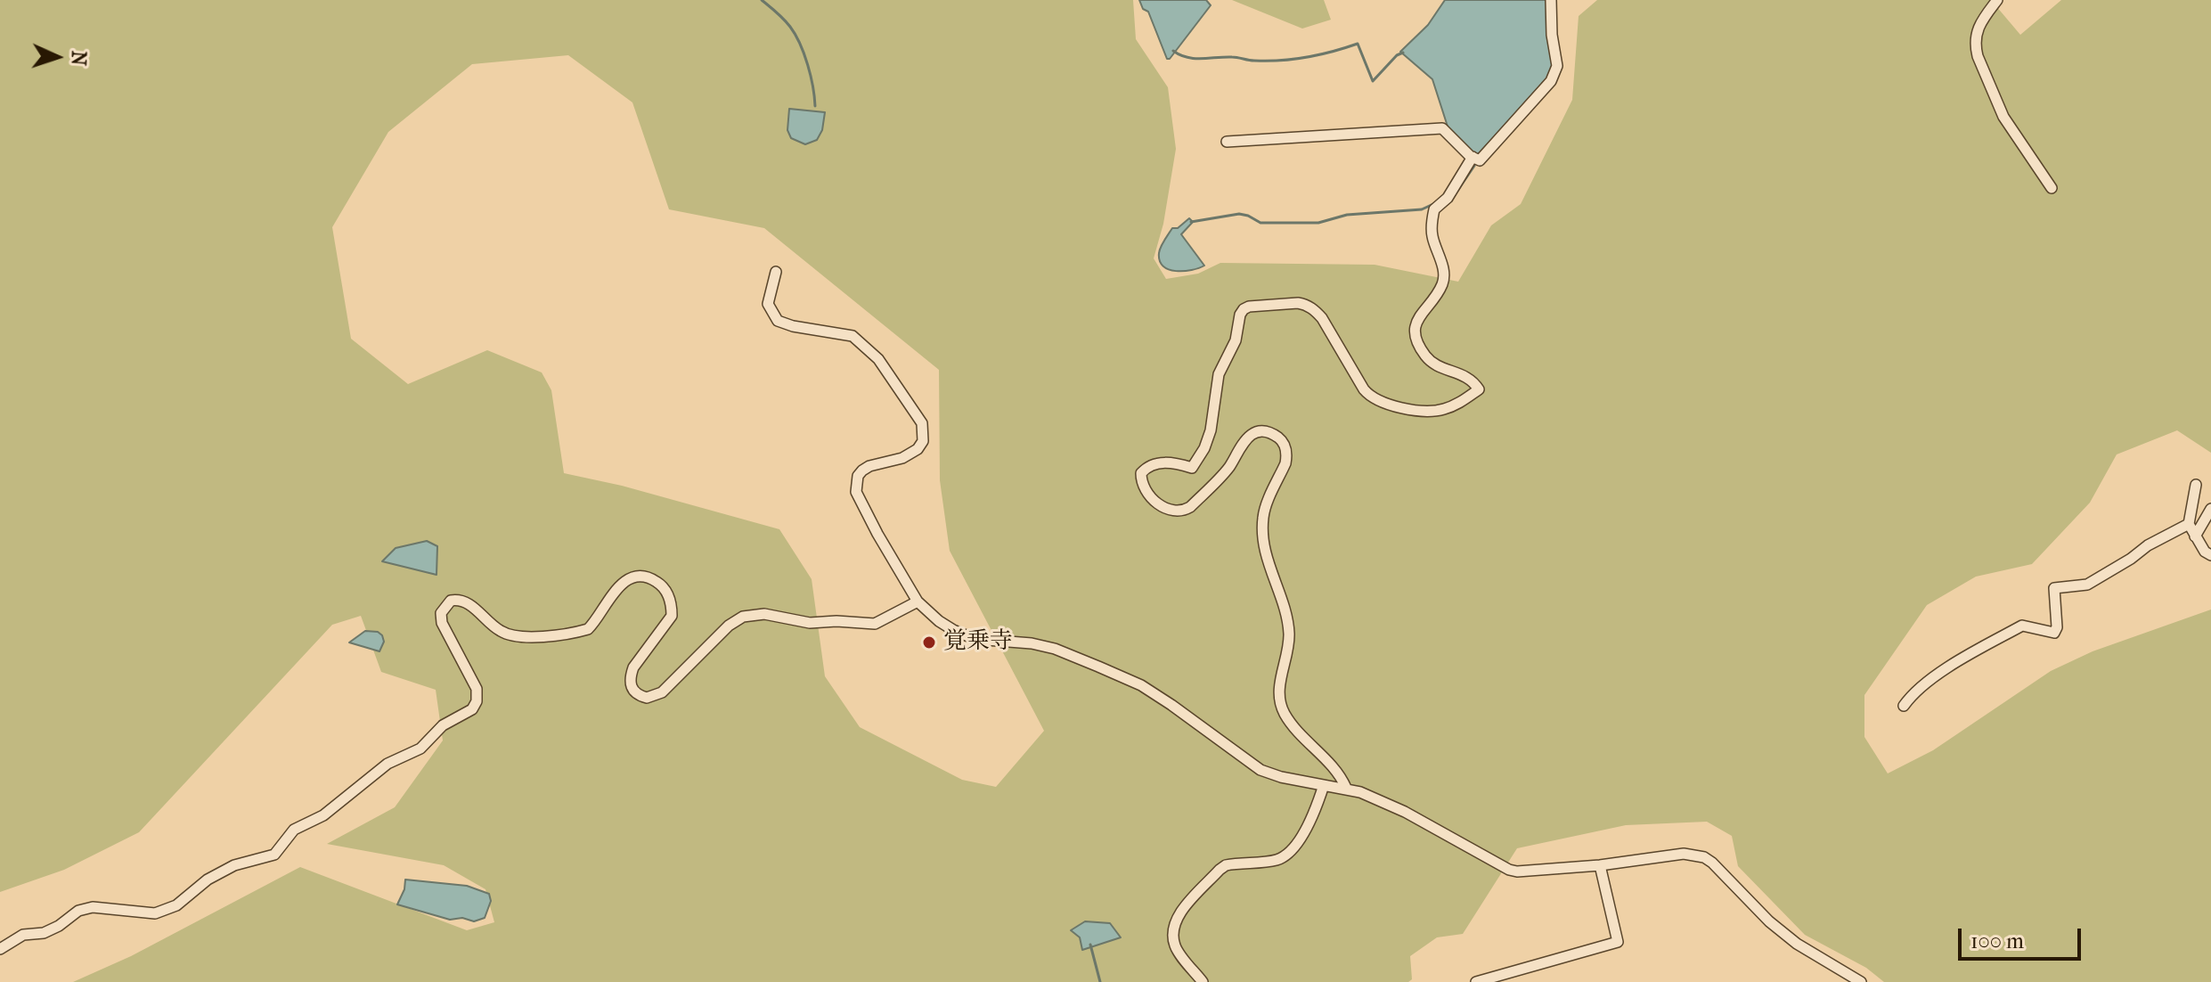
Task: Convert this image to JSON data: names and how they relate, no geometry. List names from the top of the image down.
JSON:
{
  "places": ["覚乗寺"],
  "scale_bar": "100 m",
  "north": "right"
}
